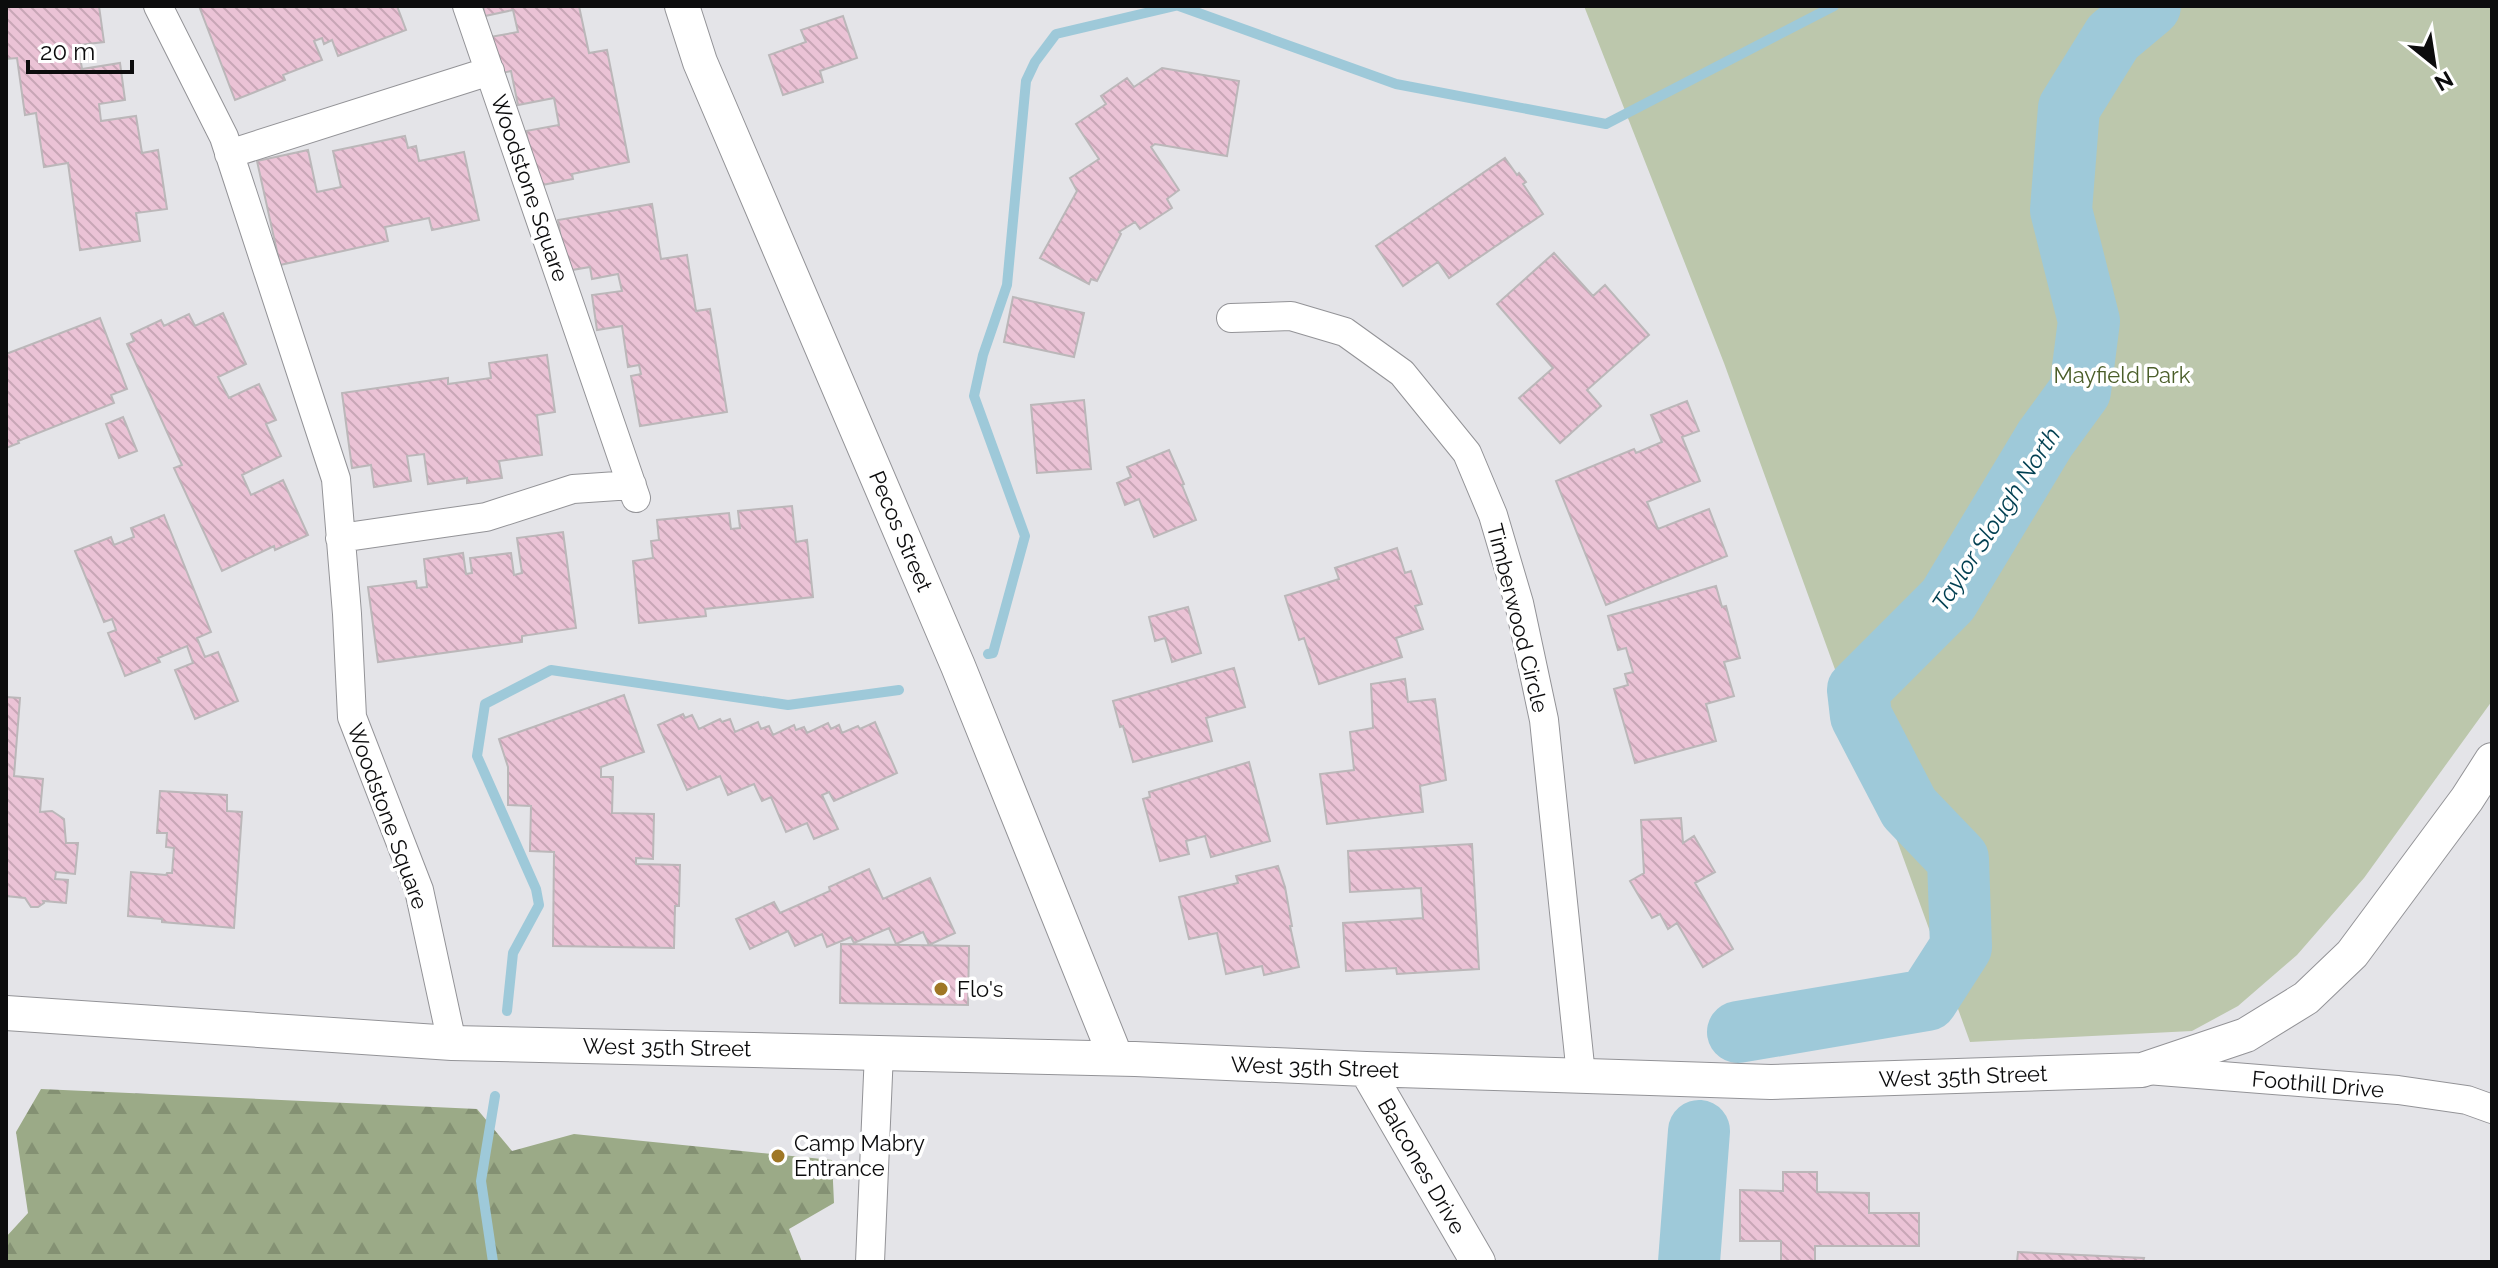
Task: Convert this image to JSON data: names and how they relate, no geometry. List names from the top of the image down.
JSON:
{
  "streets": {
    "street": [
      "Woodstone Square",
      "Pecos Street",
      "Timberwood Circle",
      "West 35th Street",
      "Foothill Drive",
      "Balcones Drive"
    ]
  },
  "crossings": [
    ["Woodstone Square", "West 35th Street"],
    ["Pecos Street", "West 35th Street"],
    ["Timberwood Circle", "West 35th Street"],
    ["West 35th Street", "Foothill Drive"],
    ["West 35th Street", "Balcones Drive"]
  ],
  "water": ["Taylor Slough North"],
  "parks": ["Mayfield Park"],
  "places": ["Flo's", "Camp Mabry Entrance"],
  "scale_bar": "20 m",
  "north": "bottom right"
}
